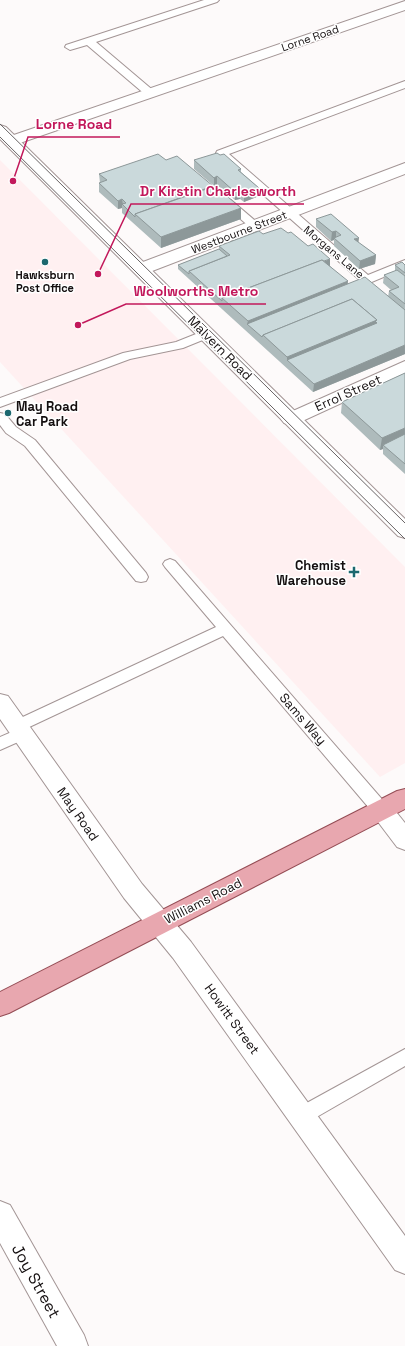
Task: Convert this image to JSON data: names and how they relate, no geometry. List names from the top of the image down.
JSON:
{
  "streets": {
    "main road": ["Williams Road"],
    "street": [
      "Lorne Road",
      "Westbourne Street",
      "Malvern Road",
      "Errol Street",
      "May Road",
      "Howitt Street",
      "Joy Street"
    ],
    "lane": ["Morgans Lane", "Sams Way"]
  },
  "crossings": [
    ["Lorne Road", "Malvern Road"],
    ["Westbourne Street", "Morgans Lane"],
    ["Westbourne Street", "Malvern Road"],
    ["Malvern Road", "Errol Street"],
    ["Sams Way", "Williams Road"],
    ["May Road", "Williams Road"],
    ["May Road", "Howitt Street"],
    ["Williams Road", "Howitt Street"]
  ],
  "places": {
    "other": [
      "Lorne Road",
      "Hawksburn Post Office",
      "Dr Kirstin Charlesworth",
      "Woolworths Metro",
      "May Road Car Park"
    ],
    "health": ["Chemist Warehouse"]
  }
}
